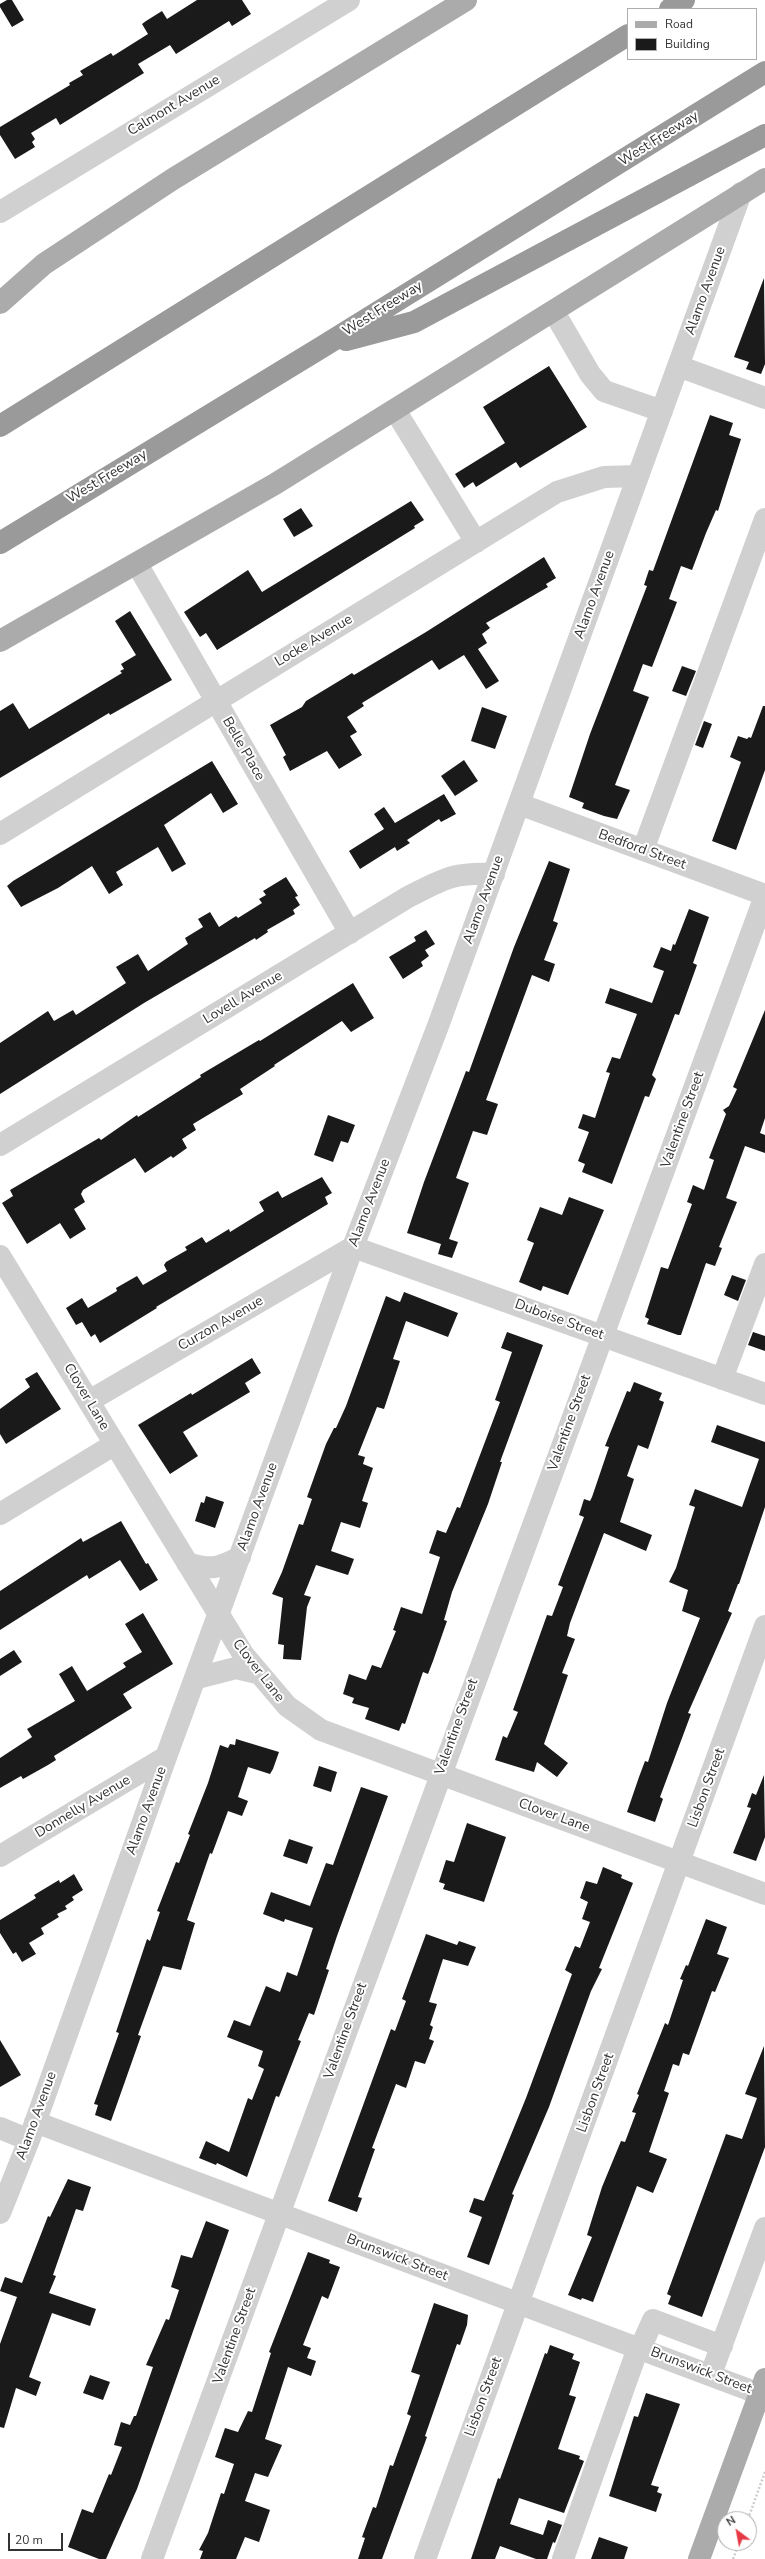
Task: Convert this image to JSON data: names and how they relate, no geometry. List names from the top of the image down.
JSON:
{
  "streets": {
    "highway": ["West Freeway"],
    "street": [
      "Calmont Avenue",
      "Alamo Avenue",
      "Locke Avenue",
      "Belle Place",
      "Bedford Street",
      "Lovell Avenue",
      "Valentine Street",
      "Duboise Street",
      "Curzon Avenue",
      "Clover Lane",
      "Lisbon Street",
      "Donnelly Avenue",
      "Brunswick Street"
    ]
  },
  "crossings": [
    ["Alamo Avenue", "Locke Avenue"],
    ["Alamo Avenue", "Bedford Street"],
    ["Alamo Avenue", "Lovell Avenue"],
    ["Alamo Avenue", "Duboise Street"],
    ["Alamo Avenue", "Curzon Avenue"],
    ["Alamo Avenue", "Clover Lane"],
    ["Alamo Avenue", "Donnelly Avenue"],
    ["Alamo Avenue", "Brunswick Street"],
    ["Locke Avenue", "Belle Place"],
    ["Belle Place", "Lovell Avenue"],
    ["Bedford Street", "Valentine Street"],
    ["Valentine Street", "Duboise Street"],
    ["Valentine Street", "Clover Lane"],
    ["Valentine Street", "Brunswick Street"],
    ["Duboise Street", "Curzon Avenue"],
    ["Curzon Avenue", "Clover Lane"],
    ["Clover Lane", "Lisbon Street"],
    ["Lisbon Street", "Brunswick Street"]
  ],
  "legend": ["Road", "Building"],
  "scale_bar": "20 m",
  "north": "top left"
}
